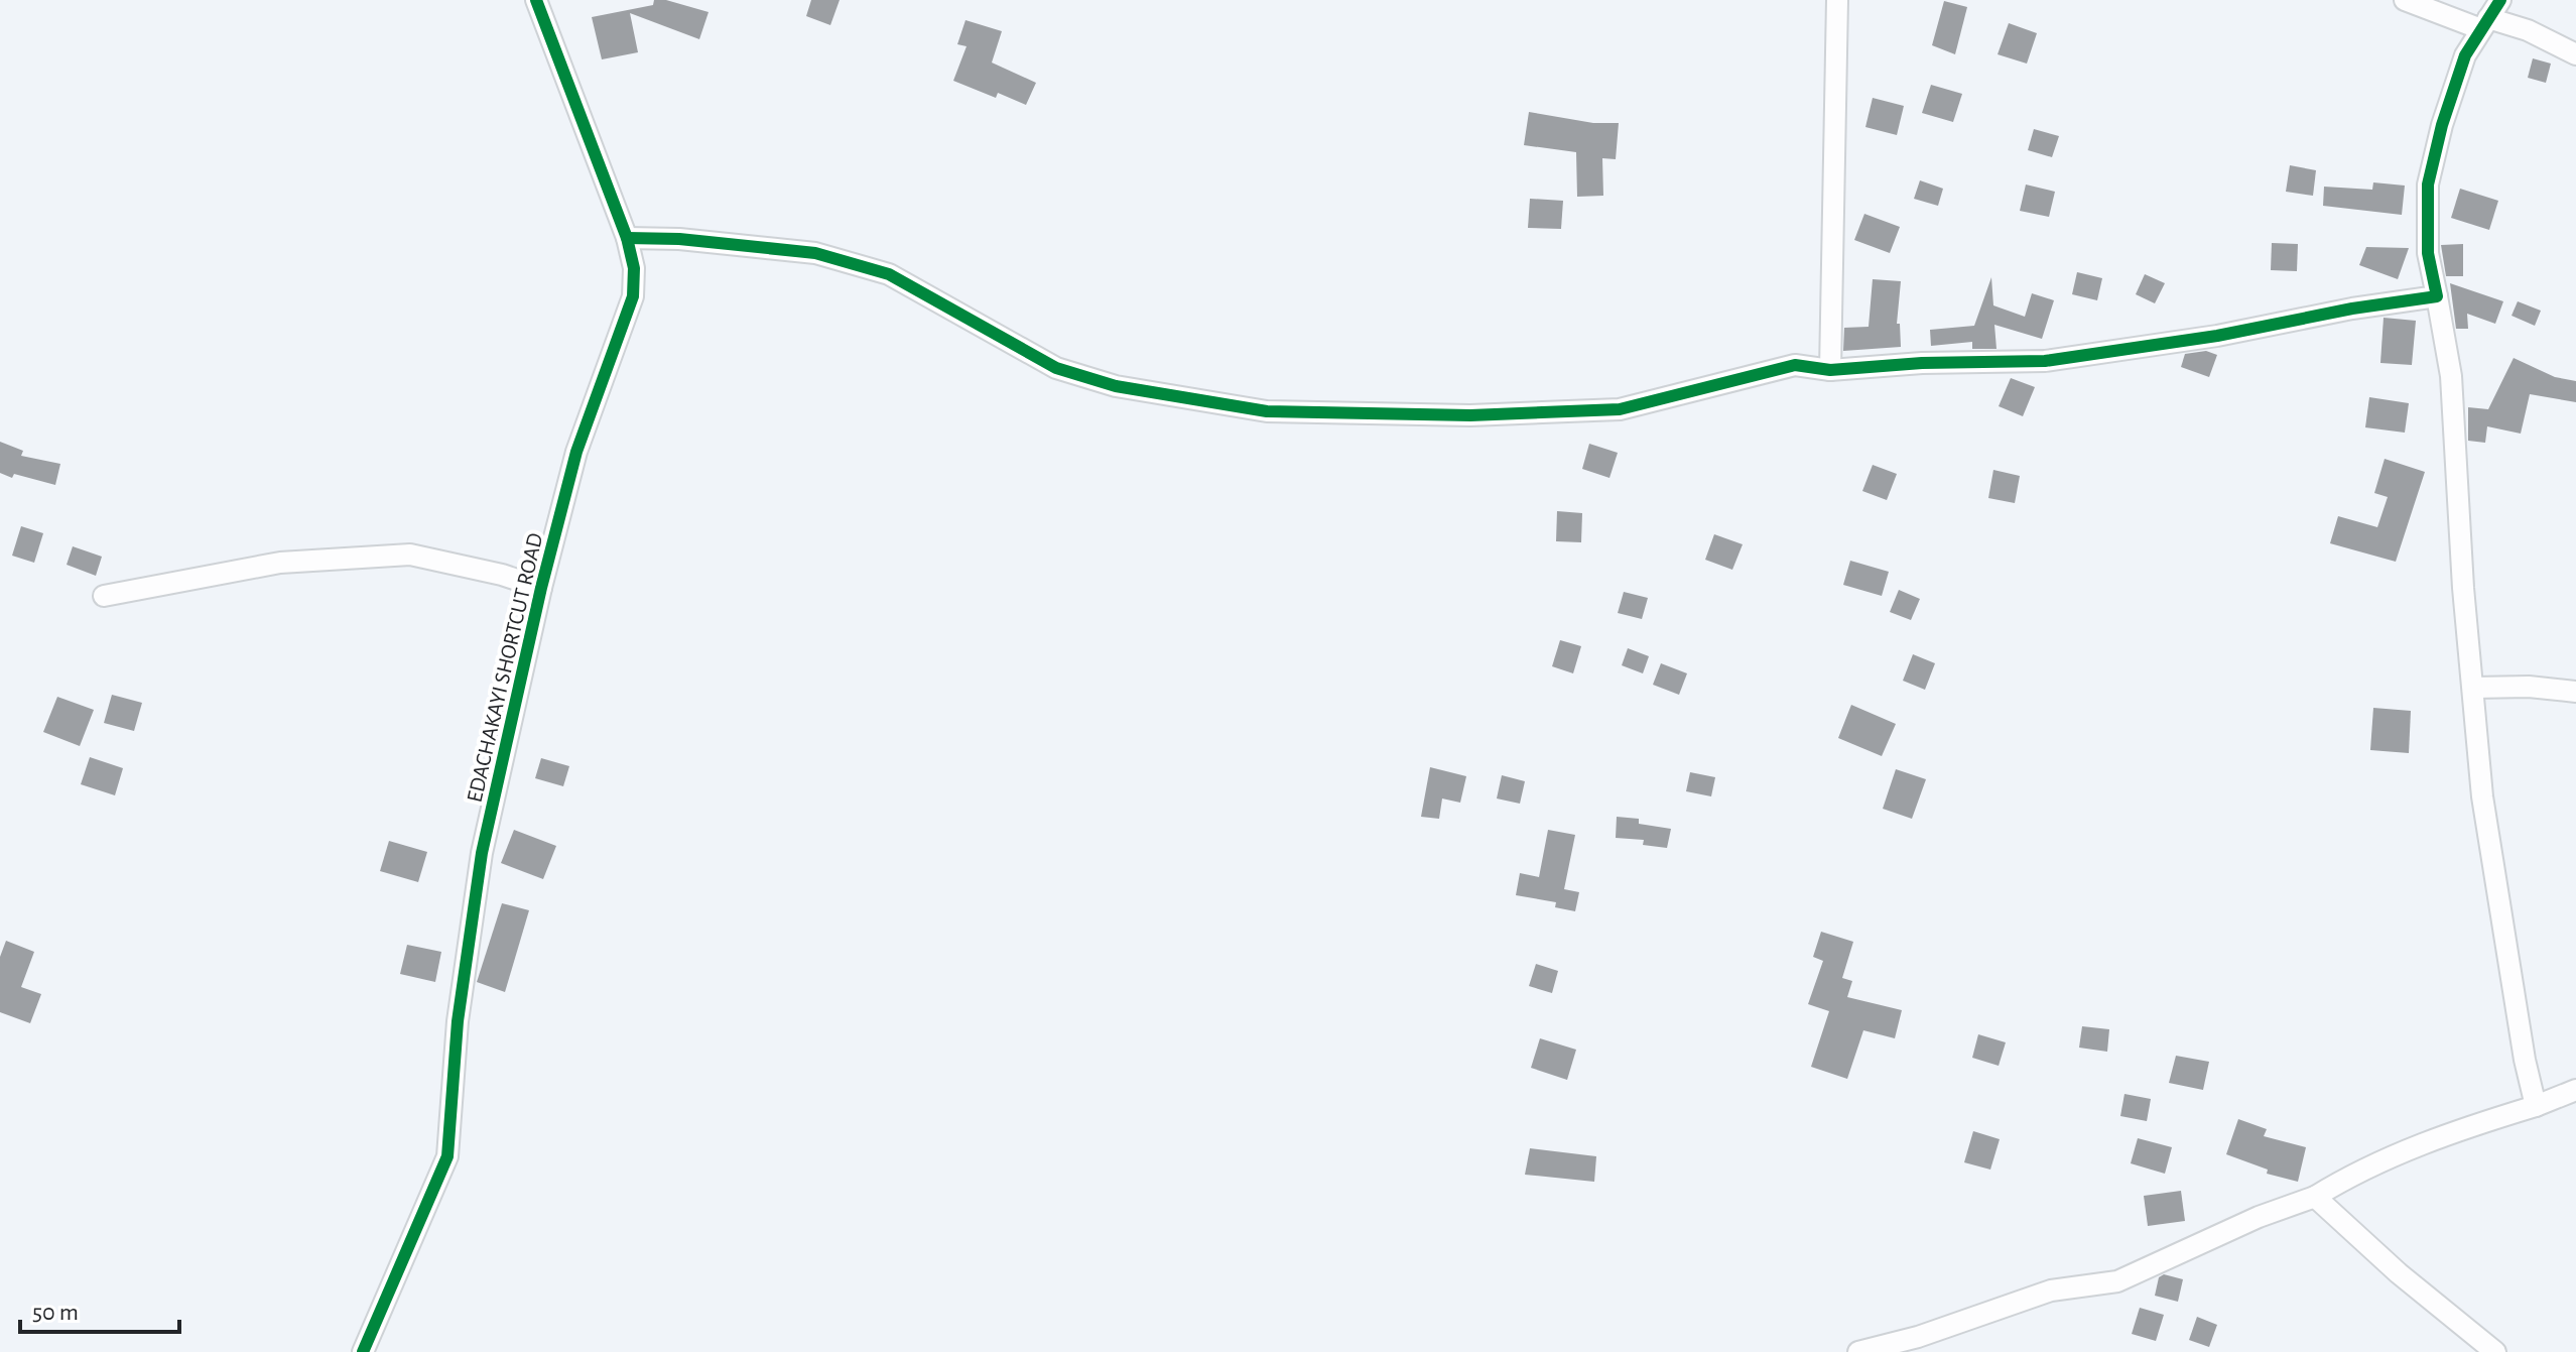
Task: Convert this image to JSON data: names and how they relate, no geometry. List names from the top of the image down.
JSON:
{
  "streets": {
    "street": ["EDACHAKAYI SHORTCUT ROAD"]
  },
  "scale_bar": "50 m"
}
